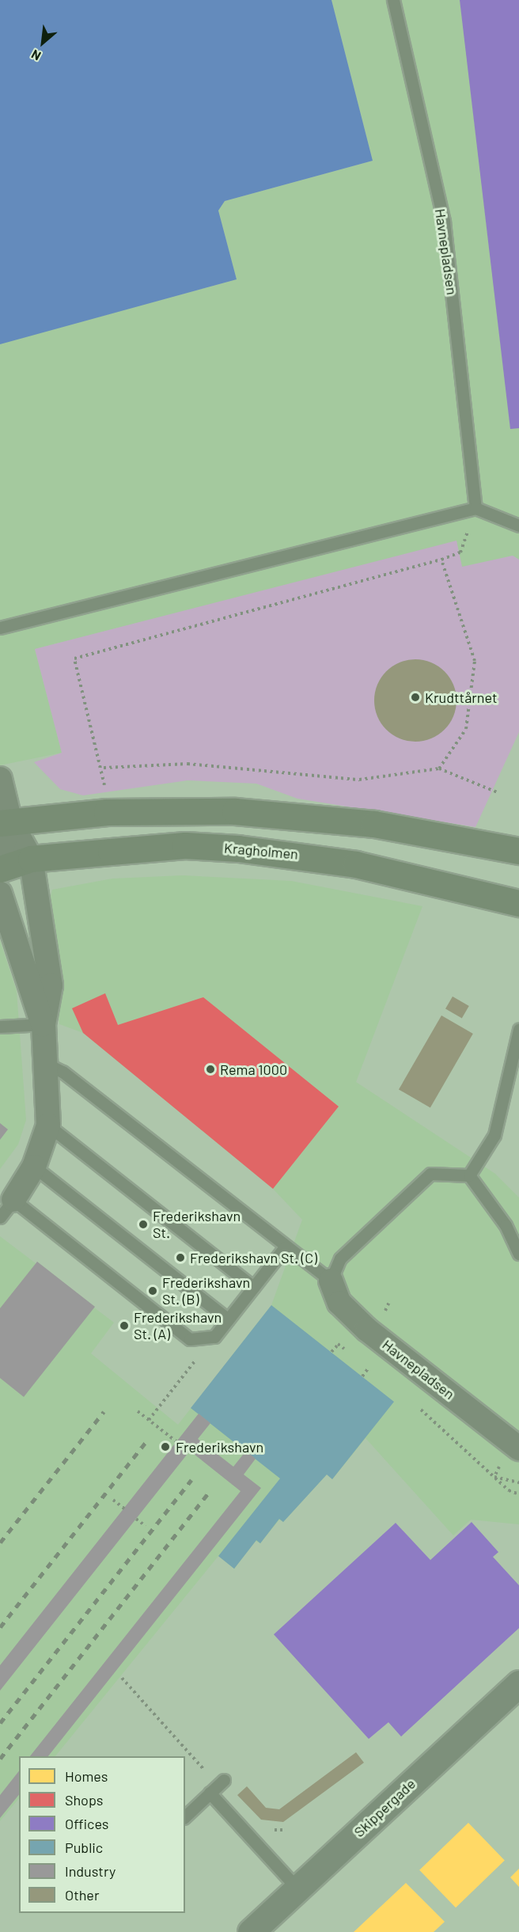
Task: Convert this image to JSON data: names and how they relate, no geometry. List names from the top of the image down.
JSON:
{
  "streets": {
    "main road": ["Skippergade"],
    "street": ["Havnepladsen", "Kragholmen"]
  },
  "places": [
    "Krudttårnet",
    "Rema 1000",
    "Frederikshavn St.",
    "Frederikshavn St. (C)",
    "Frederikshavn St. (B)",
    "Frederikshavn St. (A)",
    "Frederikshavn"
  ],
  "legend": [
    "Homes",
    "Shops",
    "Offices",
    "Public",
    "Industry",
    "Other"
  ],
  "north": "bottom left"
}
